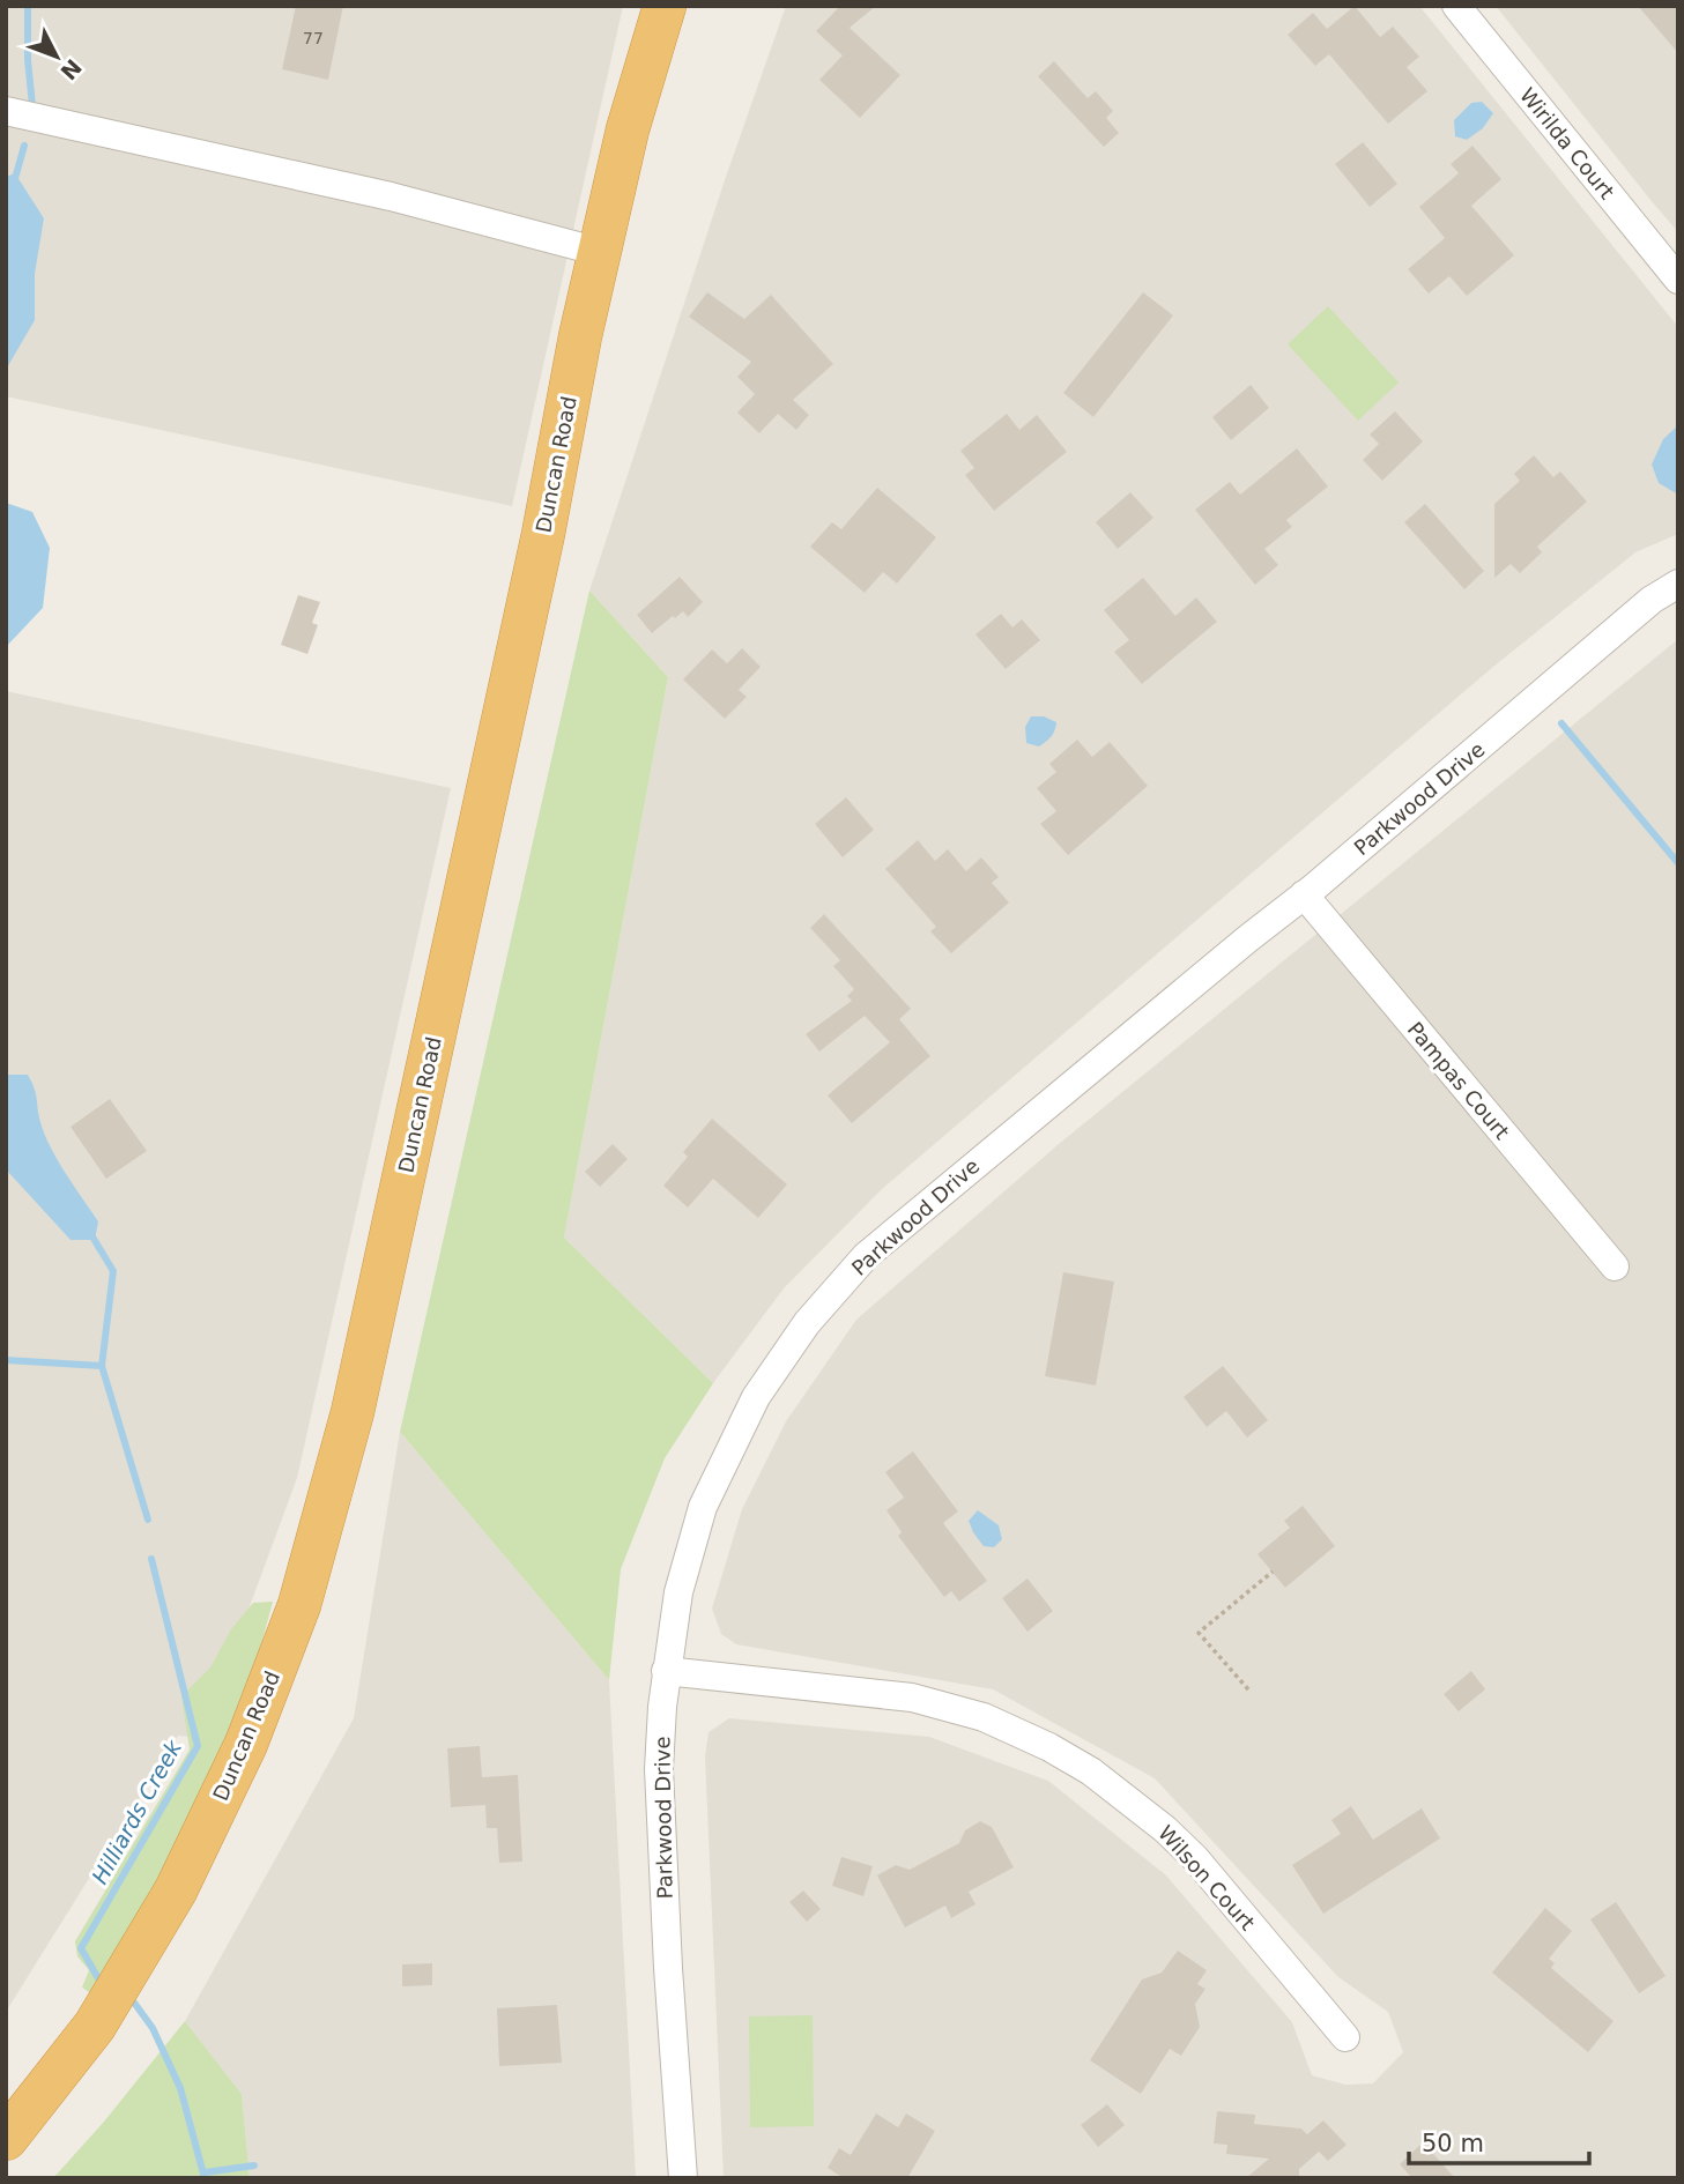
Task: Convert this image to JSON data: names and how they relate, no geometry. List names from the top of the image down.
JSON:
{
  "streets": {
    "highway": ["Duncan Road"],
    "street": [
      "Wirilda Court",
      "Parkwood Drive",
      "Pampas Court",
      "Wilson Court"
    ]
  },
  "crossings": [
    ["Parkwood Drive", "Pampas Court"],
    ["Parkwood Drive", "Wilson Court"]
  ],
  "water": ["Hilliards Creek"],
  "house_numbers": ["77"],
  "scale_bar": "50 m",
  "north": "bottom right"
}
